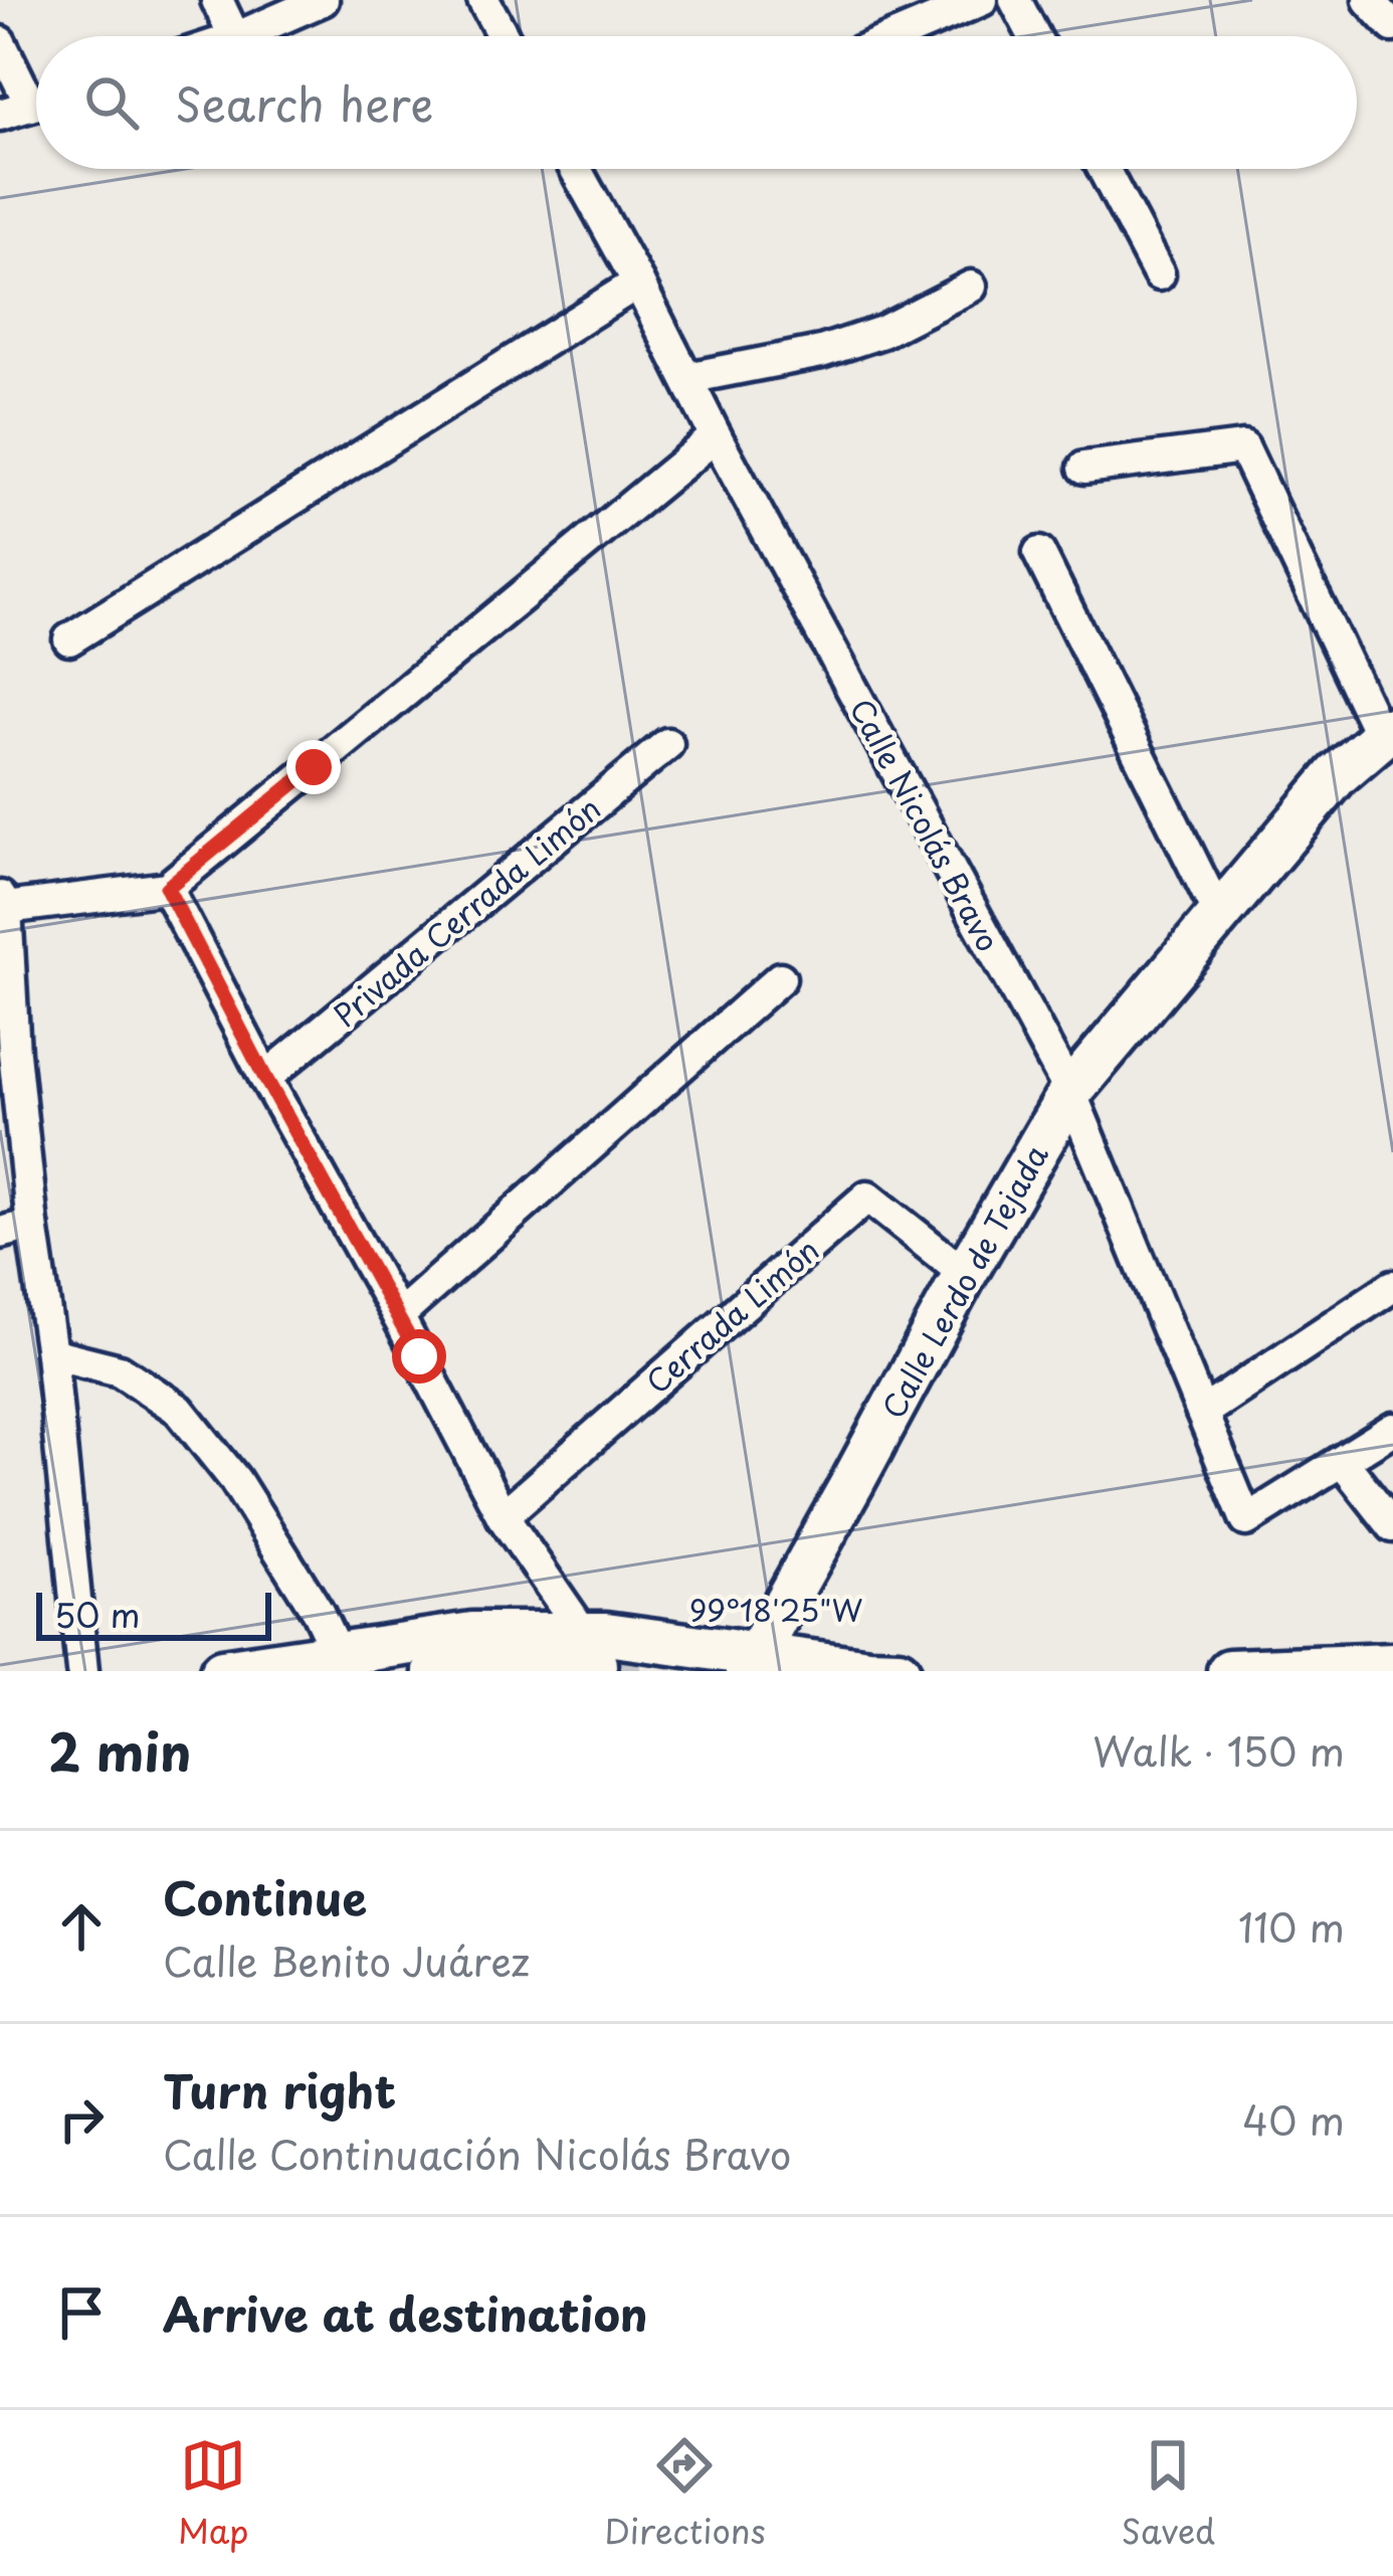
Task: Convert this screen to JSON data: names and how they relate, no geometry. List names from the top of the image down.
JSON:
{
  "streets": {
    "main road": ["Calle Lerdo de Tejada"],
    "street": ["Calle Nicolás Bravo", "Privada Cerrada Limón", "Cerrada Limón"]
  },
  "crossings": [
    ["Calle Nicolás Bravo", "Calle Lerdo de Tejada"],
    ["Calle Lerdo de Tejada", "Cerrada Limón"]
  ],
  "scale_bar": "50 m",
  "page": {
    "search": "Search here",
    "scale": "50 m",
    "heading": ["2 min", "Walk · 150 m"],
    "list": [
      ["Continue", "Calle Benito Juárez", "110 m"],
      ["Turn right", "Calle Continuación Nicolás Bravo", "40 m"],
      "Arrive at destination"
    ],
    "nav": ["Map", "Directions", "Saved"]
  },
  "coordinates": ["99°18'25\"W"]
}
